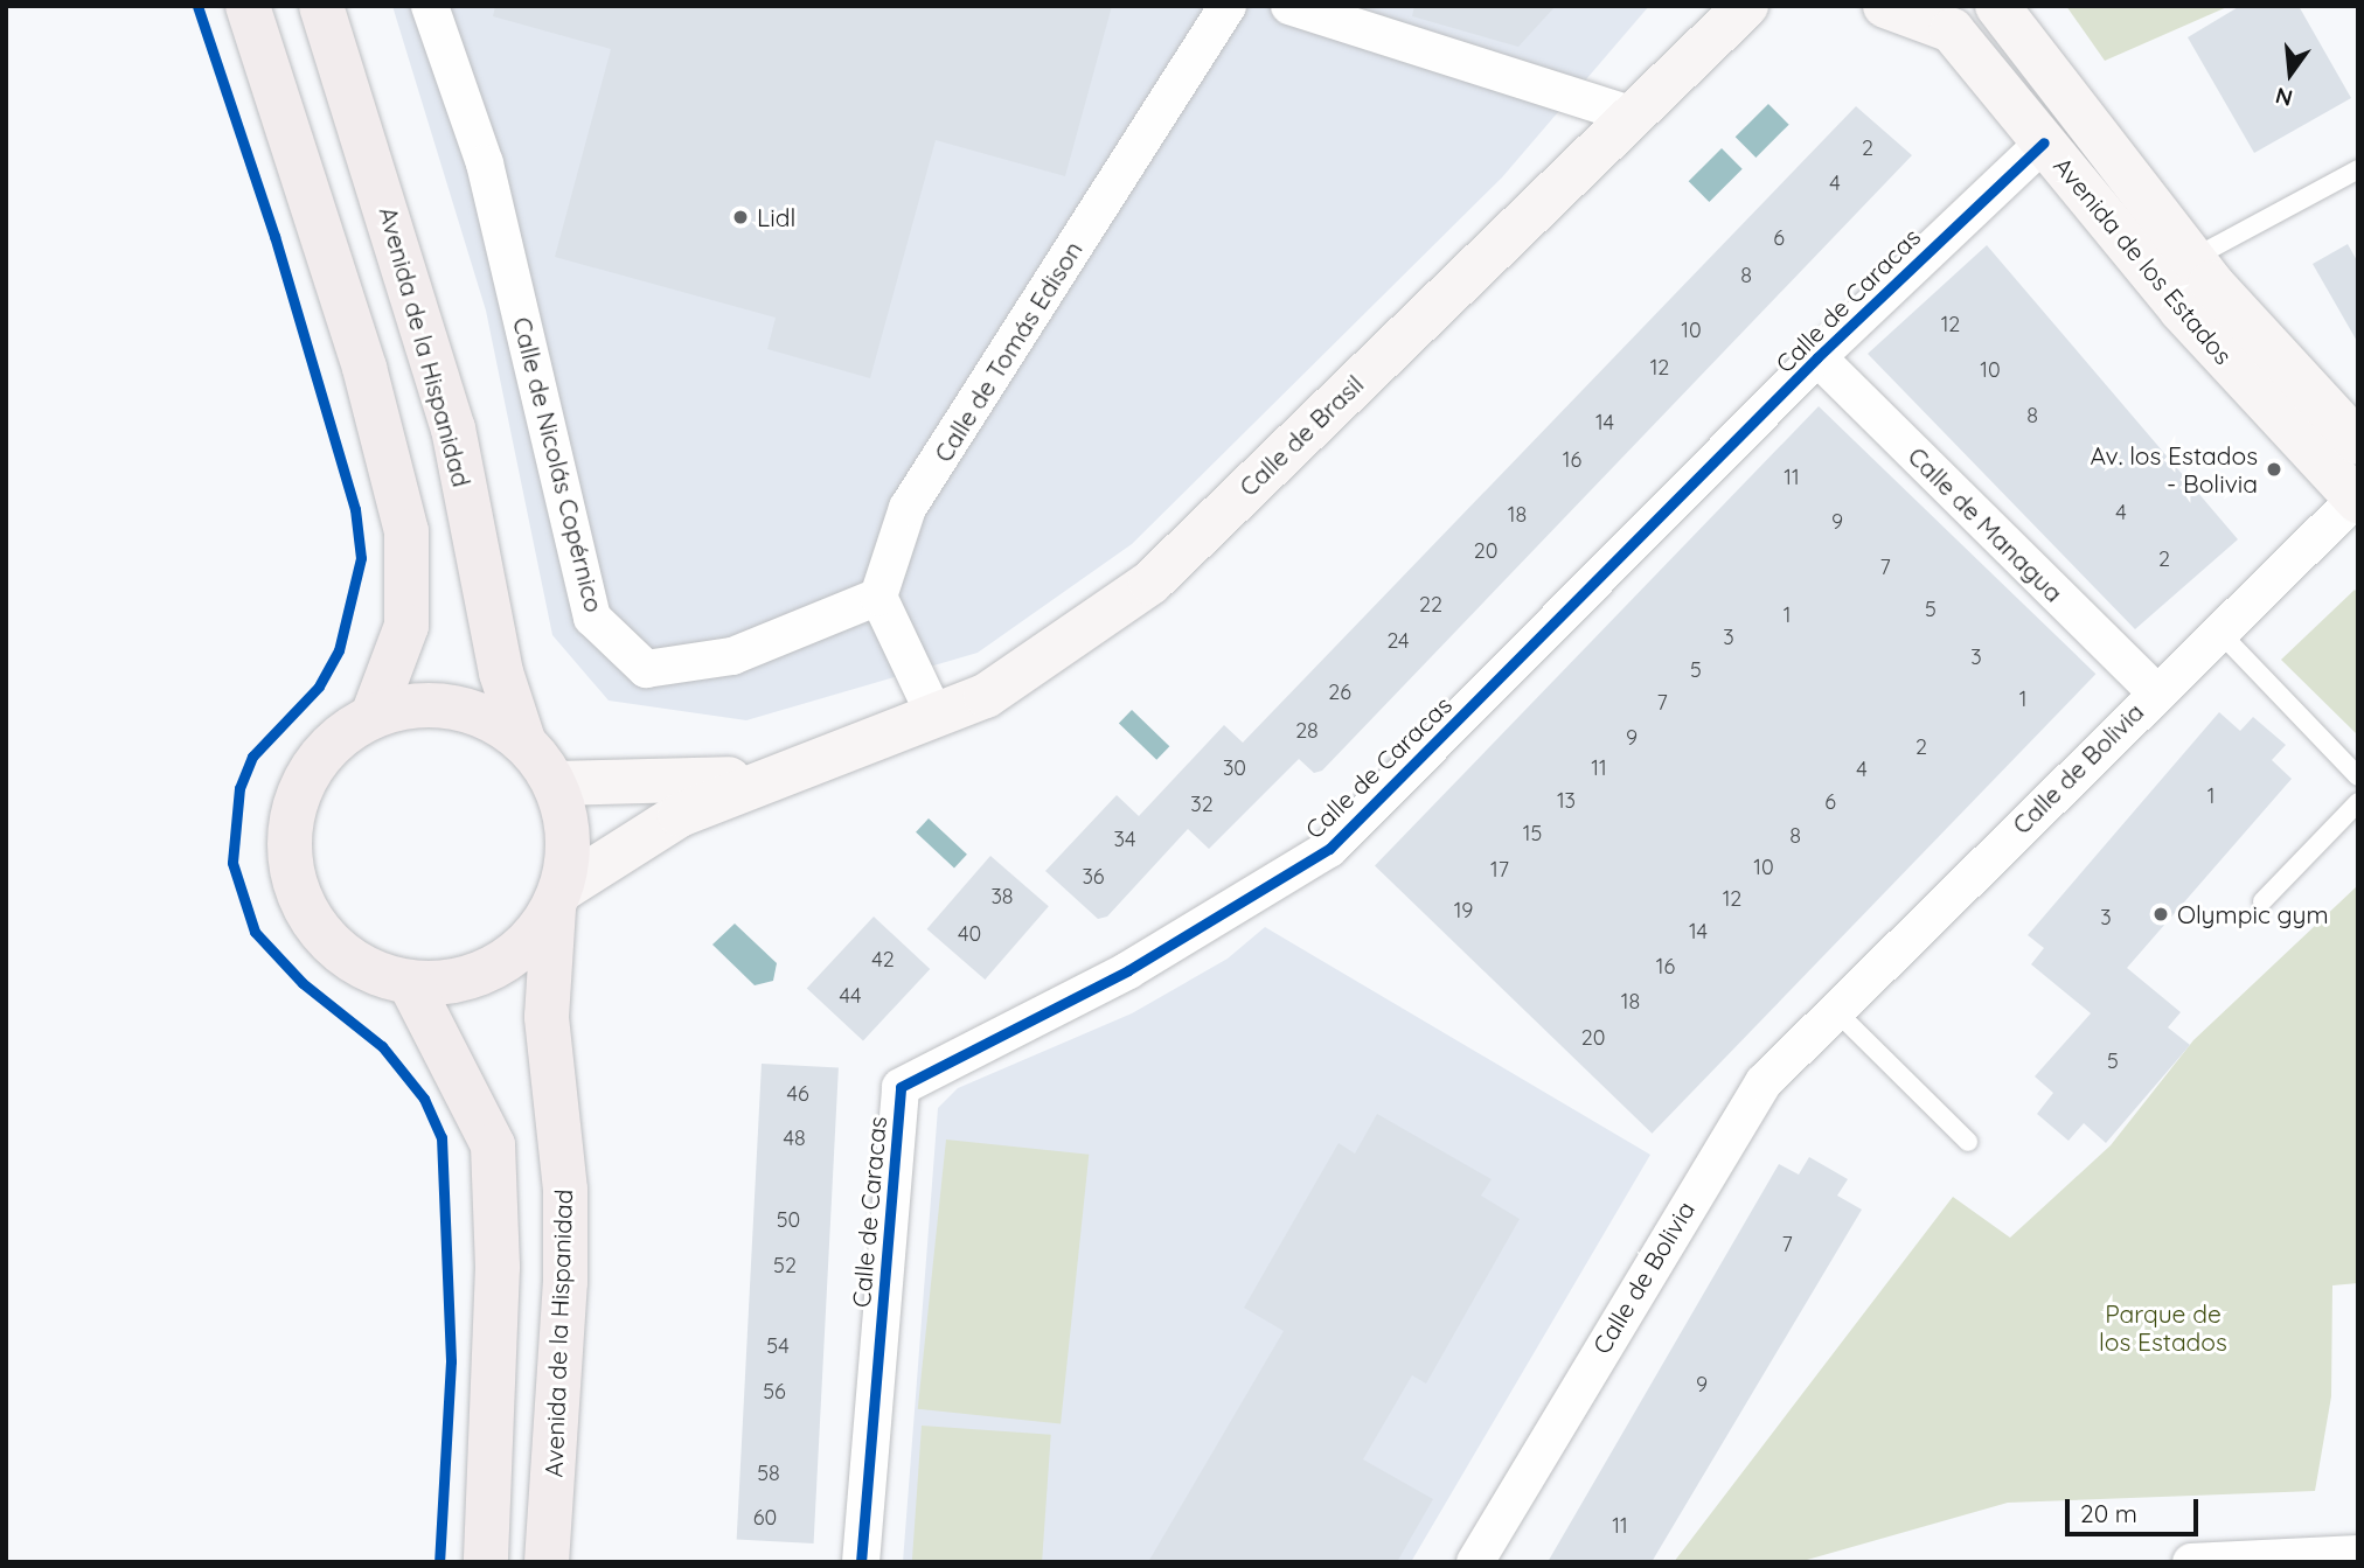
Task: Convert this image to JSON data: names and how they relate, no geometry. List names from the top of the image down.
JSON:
{
  "streets": {
    "main road": ["Avenida de la Hispanidad"],
    "street": [
      "Avenida de los Estados",
      "Calle de Caracas",
      "Calle de Tomás Edison",
      "Calle de Brasil",
      "Calle de Nicolás Copérnico",
      "Calle de Managua",
      "Calle de Bolivia"
    ]
  },
  "crossings": [
    ["Avenida de los Estados", "Calle de Caracas"],
    ["Avenida de los Estados", "Calle de Bolivia"],
    ["Calle de Caracas", "Calle de Managua"],
    ["Avenida de la Hispanidad", "Calle de Brasil"],
    ["Calle de Tomás Edison", "Calle de Nicolás Copérnico"],
    ["Calle de Managua", "Calle de Bolivia"]
  ],
  "parks": ["Parque de los Estados"],
  "places": ["Lidl", "Av. los Estados - Bolivia", "Olympic gym"],
  "house_numbers": [
    "2",
    "4",
    "6",
    "8",
    "12",
    "10",
    "12",
    "10",
    "8",
    "14",
    "16",
    "11",
    "4",
    "18",
    "9",
    "20",
    "2",
    "7",
    "22",
    "5",
    "1",
    "3",
    "24",
    "3",
    "5",
    "26",
    "1",
    "7",
    "28",
    "9",
    "2",
    "30",
    "11",
    "4",
    "1",
    "13",
    "6",
    "32",
    "15",
    "8",
    "34",
    "10",
    "17",
    "36",
    "38",
    "12",
    "19",
    "3",
    "14",
    "40",
    "42",
    "16",
    "44",
    "18",
    "20",
    "5",
    "46",
    "48",
    "50",
    "7",
    "52",
    "54",
    "9",
    "56",
    "58",
    "60",
    "11"
  ],
  "scale_bar": "20 m",
  "north": "bottom"
}
